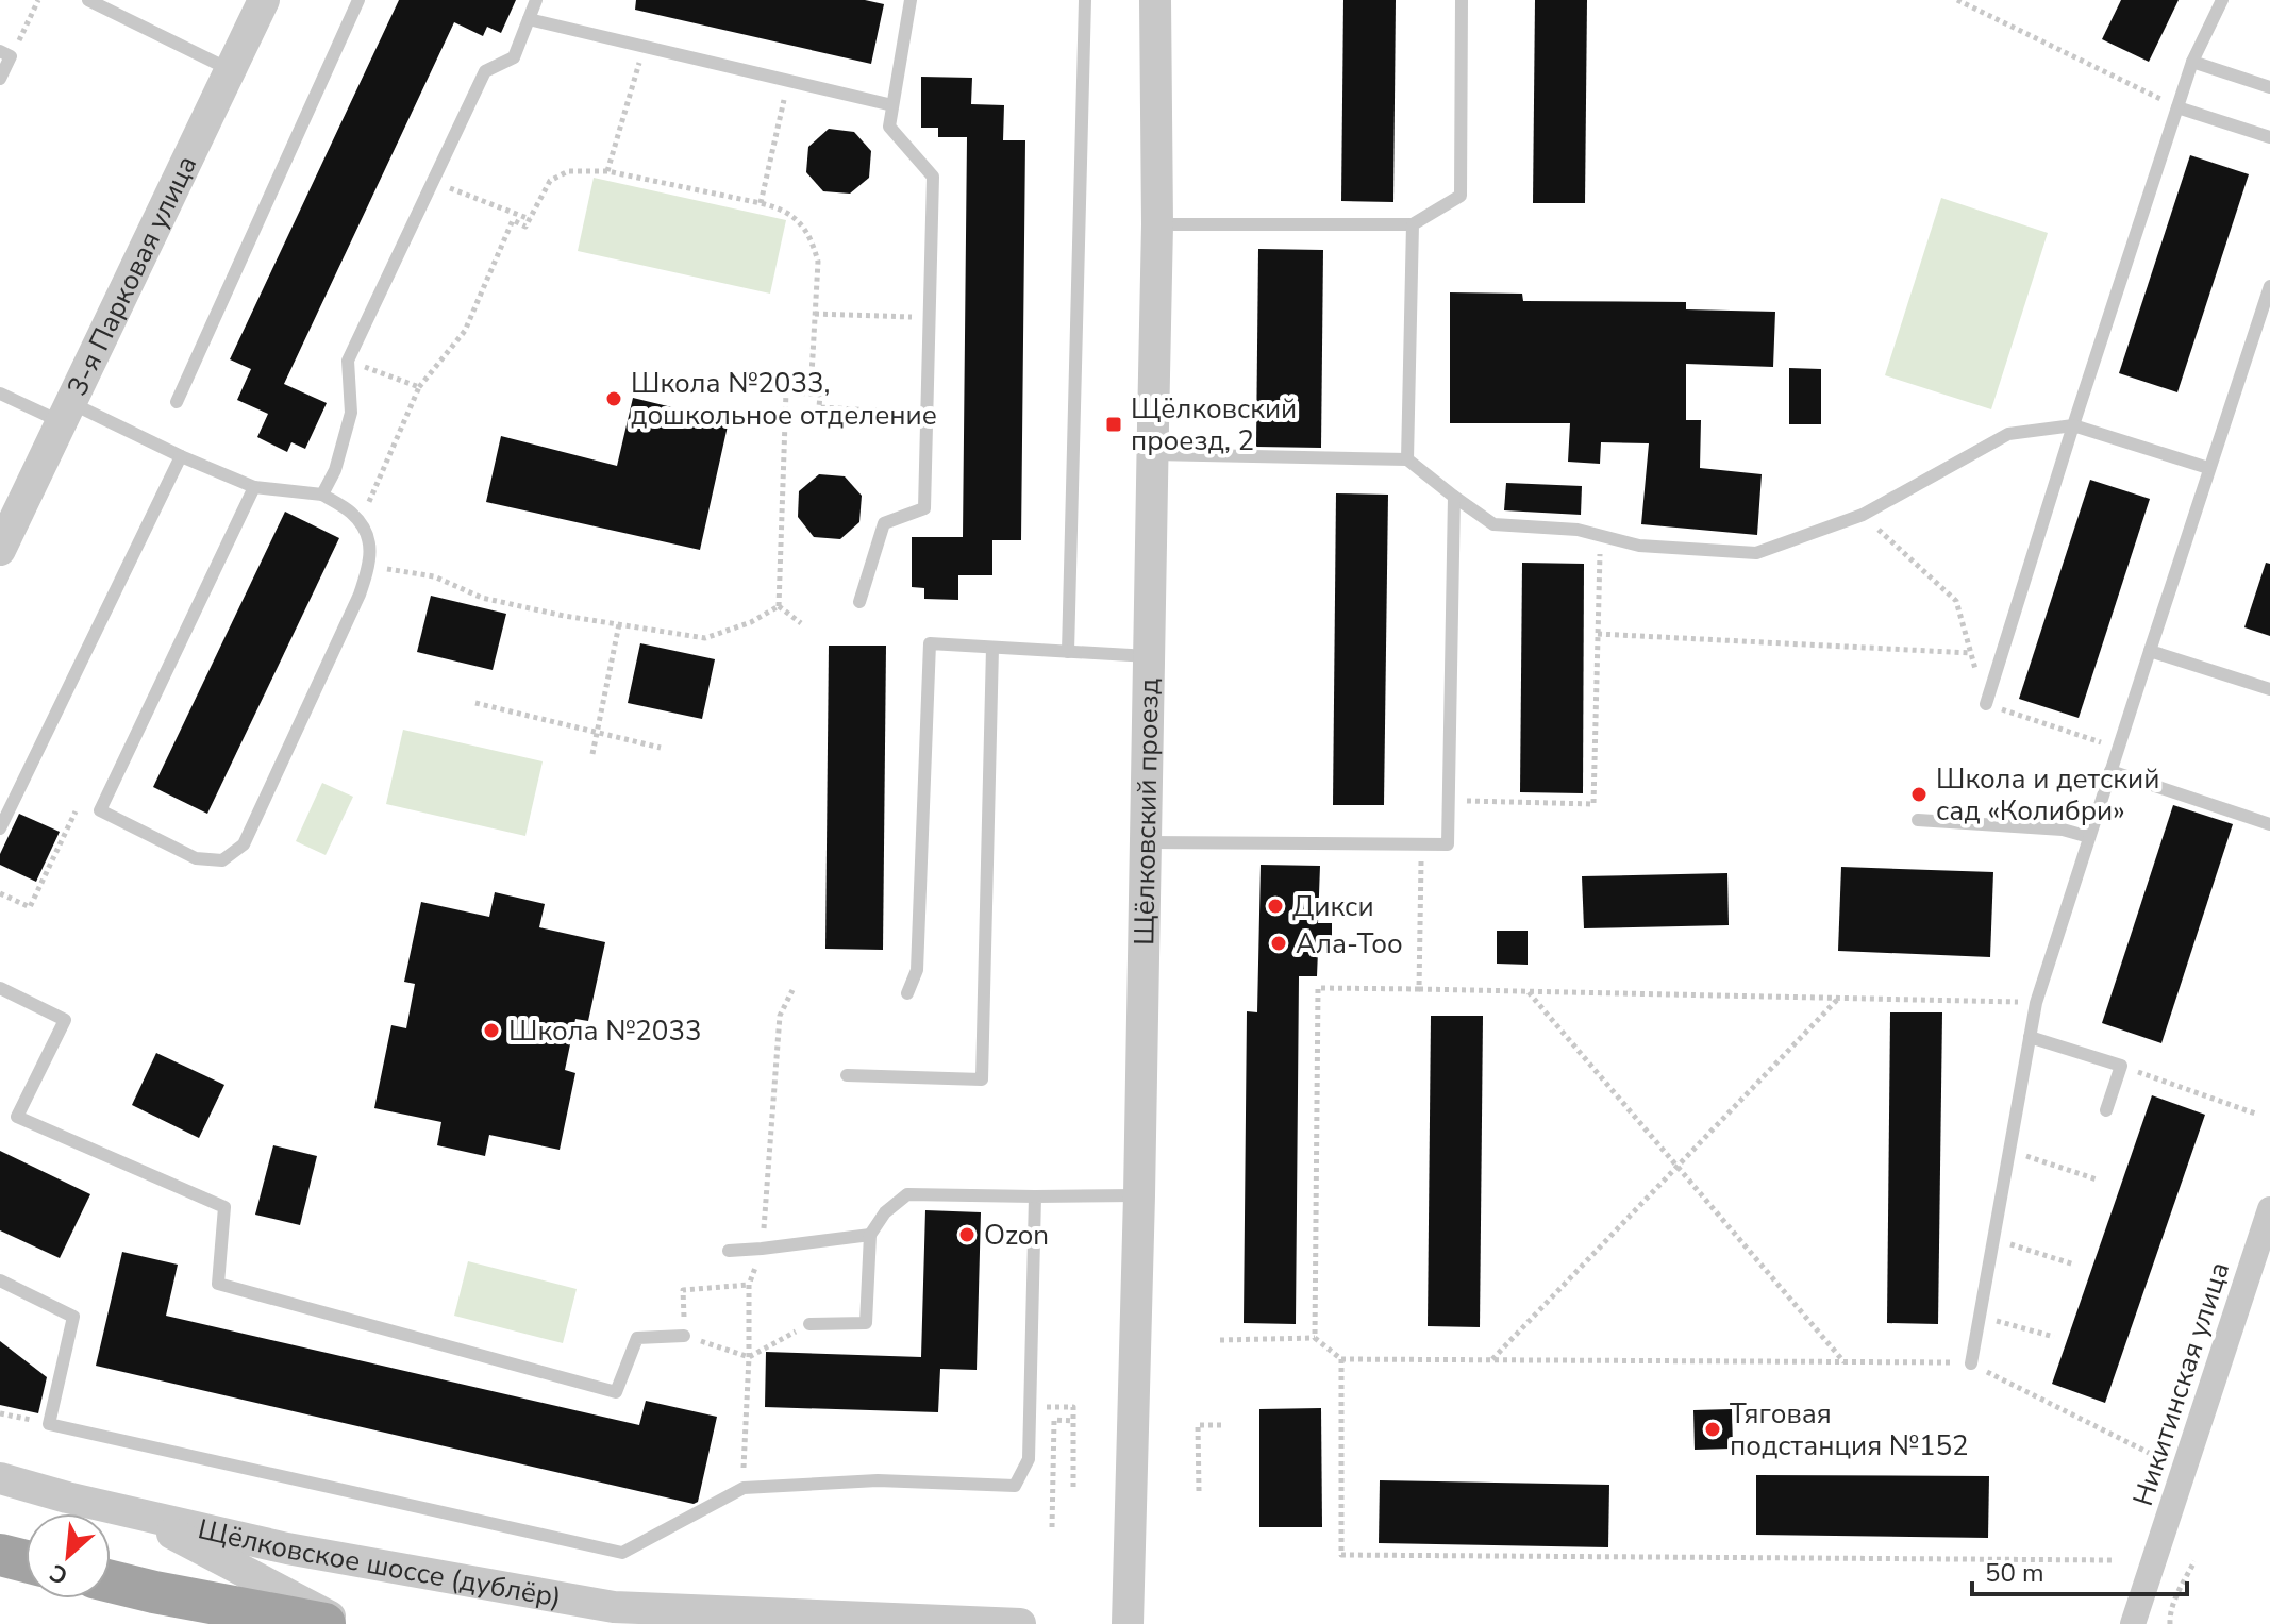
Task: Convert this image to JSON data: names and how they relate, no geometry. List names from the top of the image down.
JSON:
{
  "streets": {
    "street": [
      "3-я Парковая улица",
      "Щёлковский проезд",
      "Никитинская улица",
      "Щёлковское шоссе (дублёр)"
    ]
  },
  "places": {
    "other": [
      "Школа №2033, дошкольное отделение",
      "Школа и детский сад «Колибри»",
      "Дикси",
      "Ала-Тоо",
      "Школа №2033",
      "Ozon",
      "Тяговая подстанция №152"
    ],
    "transit": ["Щёлковский проезд, 2"]
  },
  "scale_bar": "50 m",
  "north": "bottom left"
}
